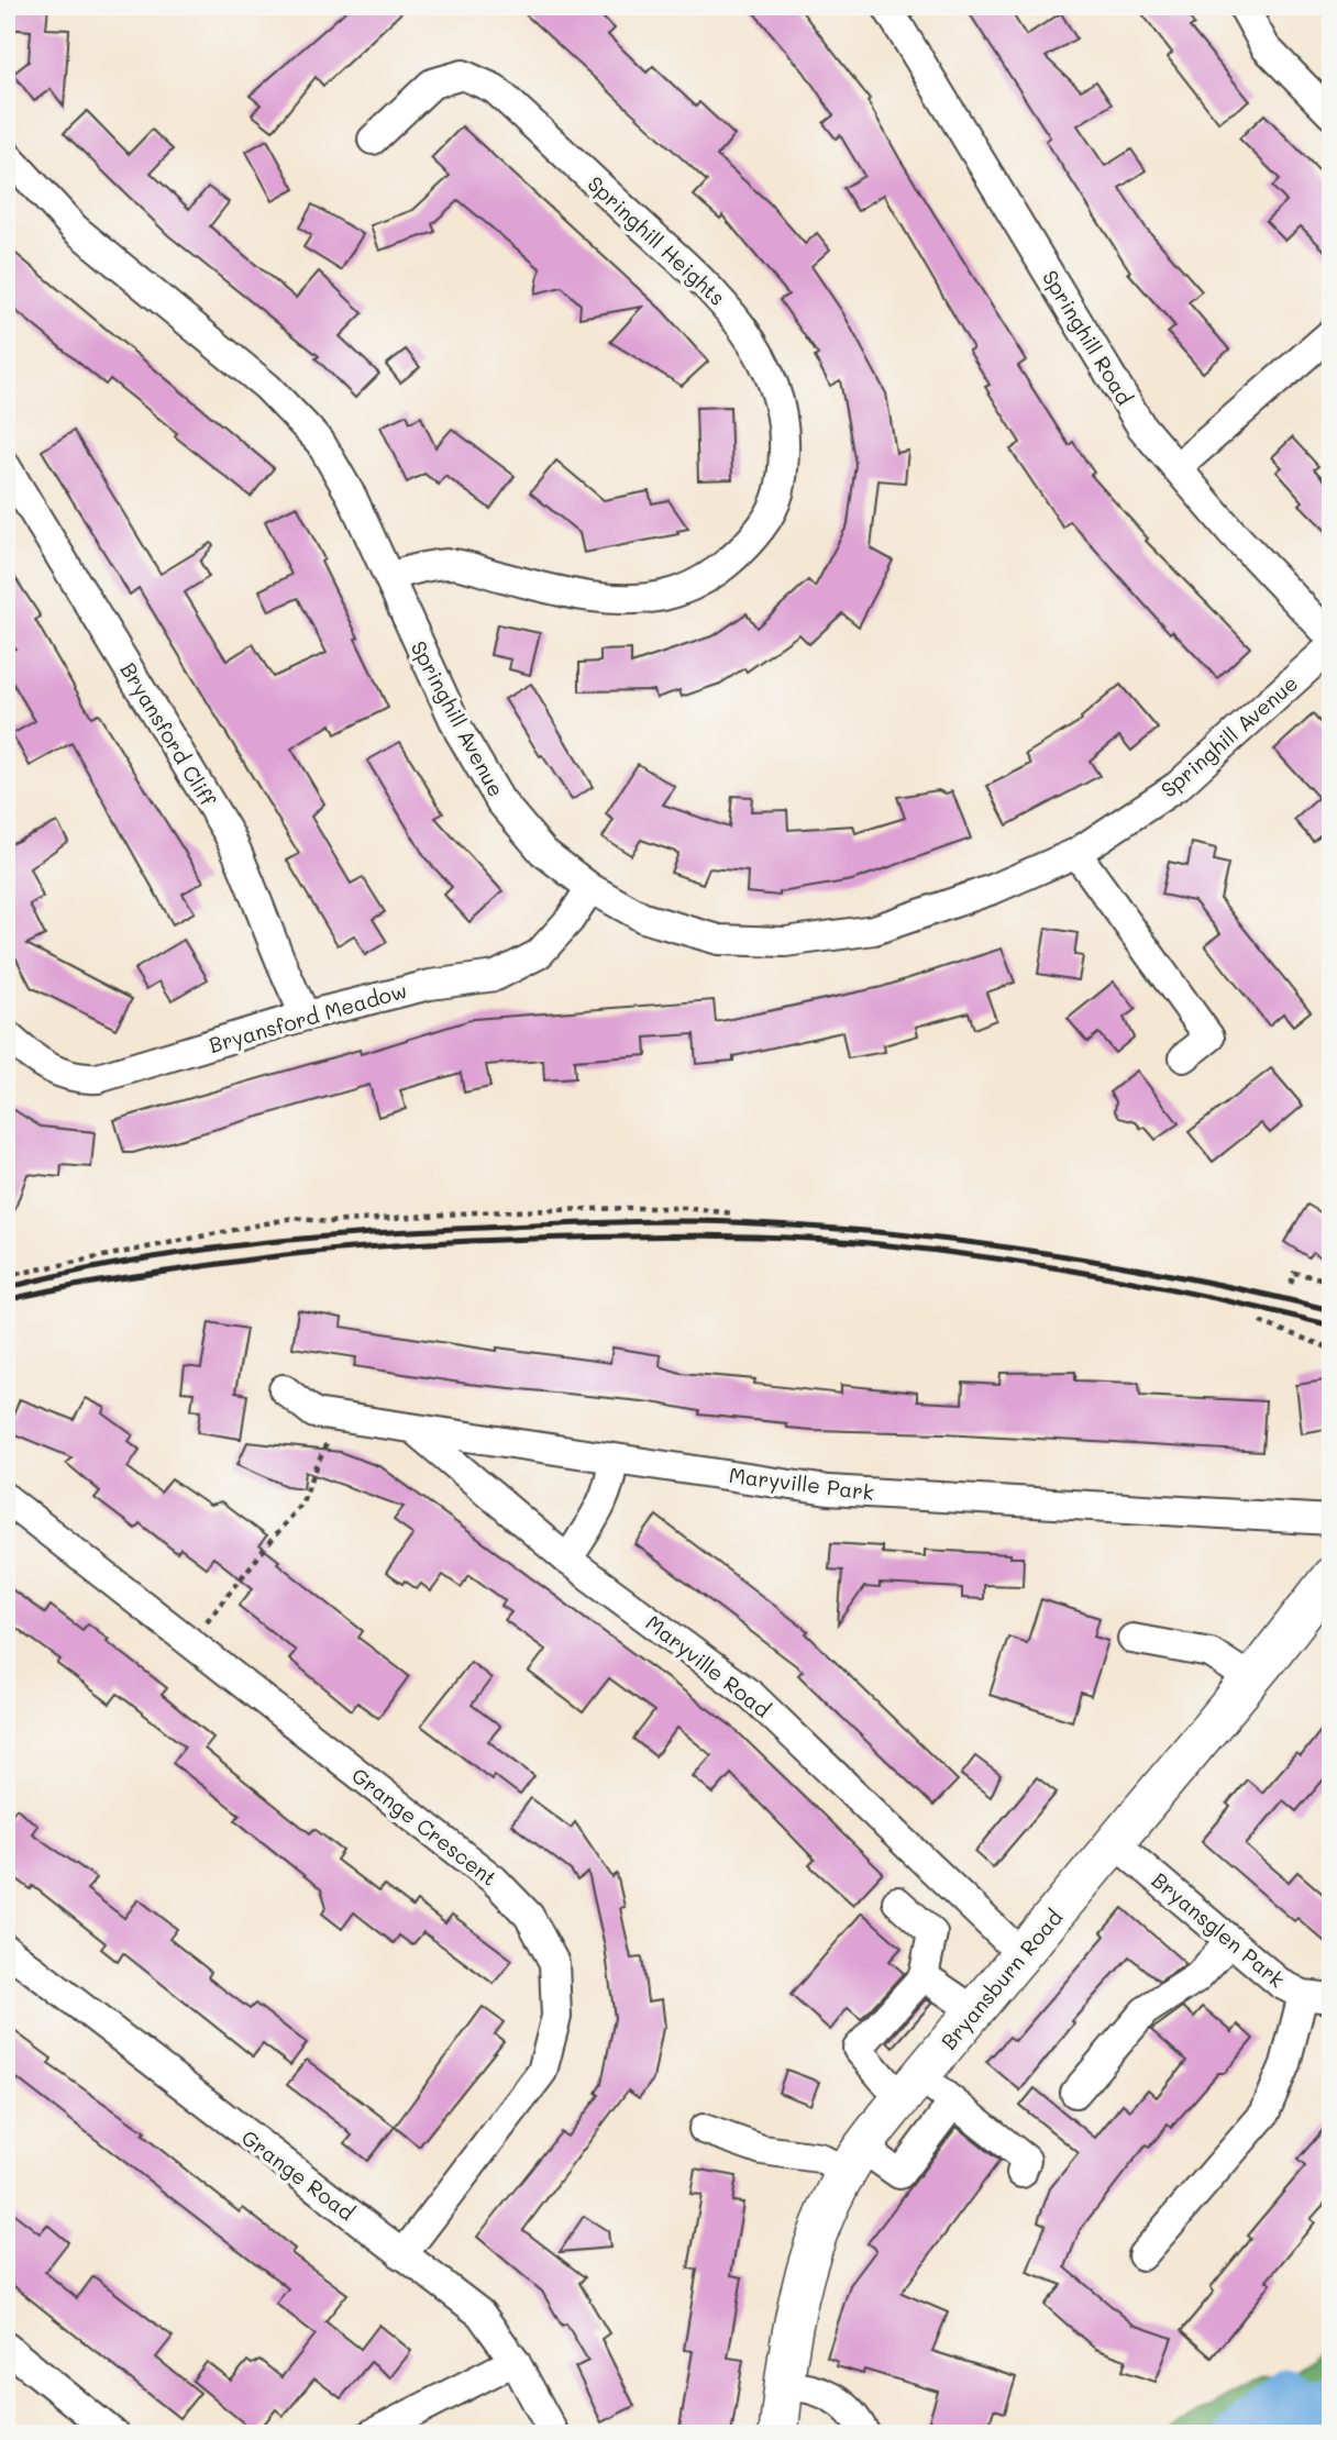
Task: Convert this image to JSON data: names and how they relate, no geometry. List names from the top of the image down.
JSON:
{
  "streets": {
    "main road": ["Bryansburn Road"],
    "street": [
      "Springhill Heights",
      "Springhill Road",
      "Springhill Avenue",
      "Bryansford Cliff",
      "Bryansford Meadow",
      "Maryville Park",
      "Maryville Road",
      "Grange Crescent",
      "Bryansglen Park",
      "Grange Road"
    ]
  },
  "crossings": [
    ["Springhill Heights", "Springhill Avenue"],
    ["Springhill Avenue", "Bryansford Meadow"],
    ["Bryansford Cliff", "Bryansford Meadow"],
    ["Maryville Park", "Maryville Road"],
    ["Maryville Road", "Bryansburn Road"],
    ["Grange Crescent", "Grange Road"],
    ["Bryansglen Park", "Bryansburn Road"]
  ]
}
